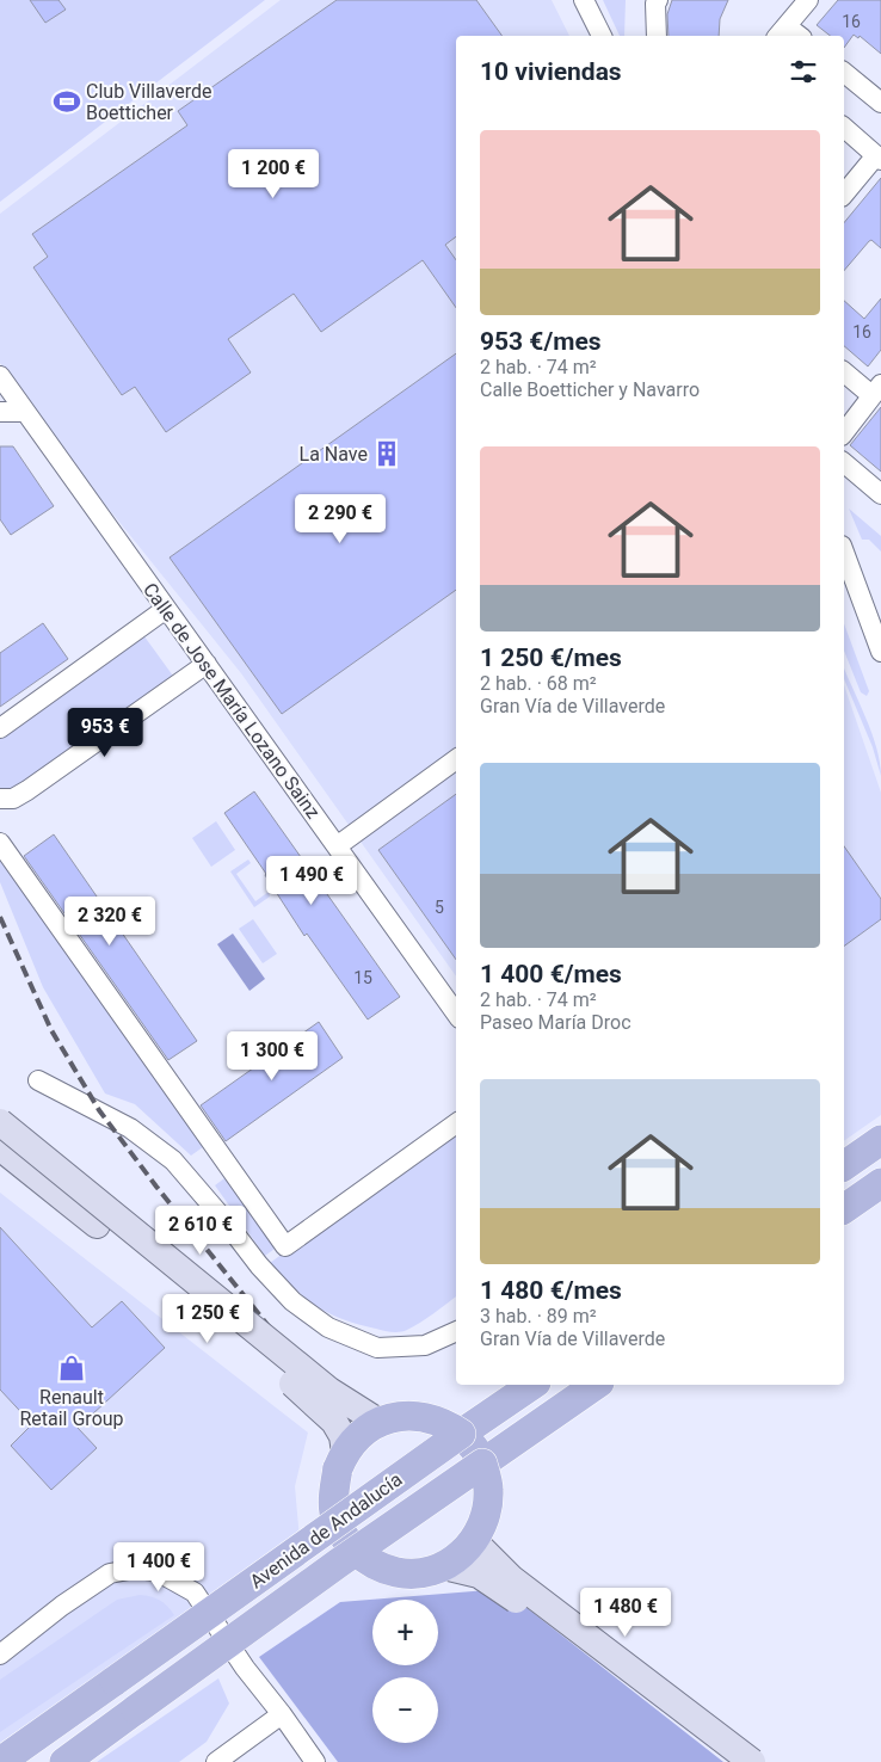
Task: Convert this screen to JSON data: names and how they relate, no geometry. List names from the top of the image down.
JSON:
{
  "streets": {
    "main road": ["Avenida de Andalucía"],
    "street": ["Calle de Jose María Lozano Sainz"]
  },
  "places": {
    "sports": ["Club Villaverde Boetticher"],
    "building": ["La Nave"],
    "shop": ["Renault Retail Group"]
  },
  "house_numbers": [
    "16",
    "16",
    "5",
    "15"
  ],
  "page": {
    "heading": "10 viviendas",
    "list": [
      {
        "name": "953 €/mes",
        "note": "2 hab. · 74 m² · Calle Boetticher y Navarro"
      },
      {
        "name": "1 250 €/mes",
        "note": "2 hab. · 68 m² · Gran Vía de Villaverde"
      },
      {
        "name": "1 400 €/mes",
        "note": "2 hab. · 74 m² · Paseo María Droc"
      },
      {
        "name": "1 480 €/mes",
        "note": "3 hab. · 89 m² · Gran Vía de Villaverde"
      }
    ],
    "price": [
      "1 200 €",
      "2 290 €",
      "953 €",
      "1 490 €",
      "2 320 €",
      "1 300 €",
      "2 610 €",
      "1 250 €",
      "1 400 €",
      "1 480 €"
    ],
    "map_buttons": ["+", "−"]
  }
}
